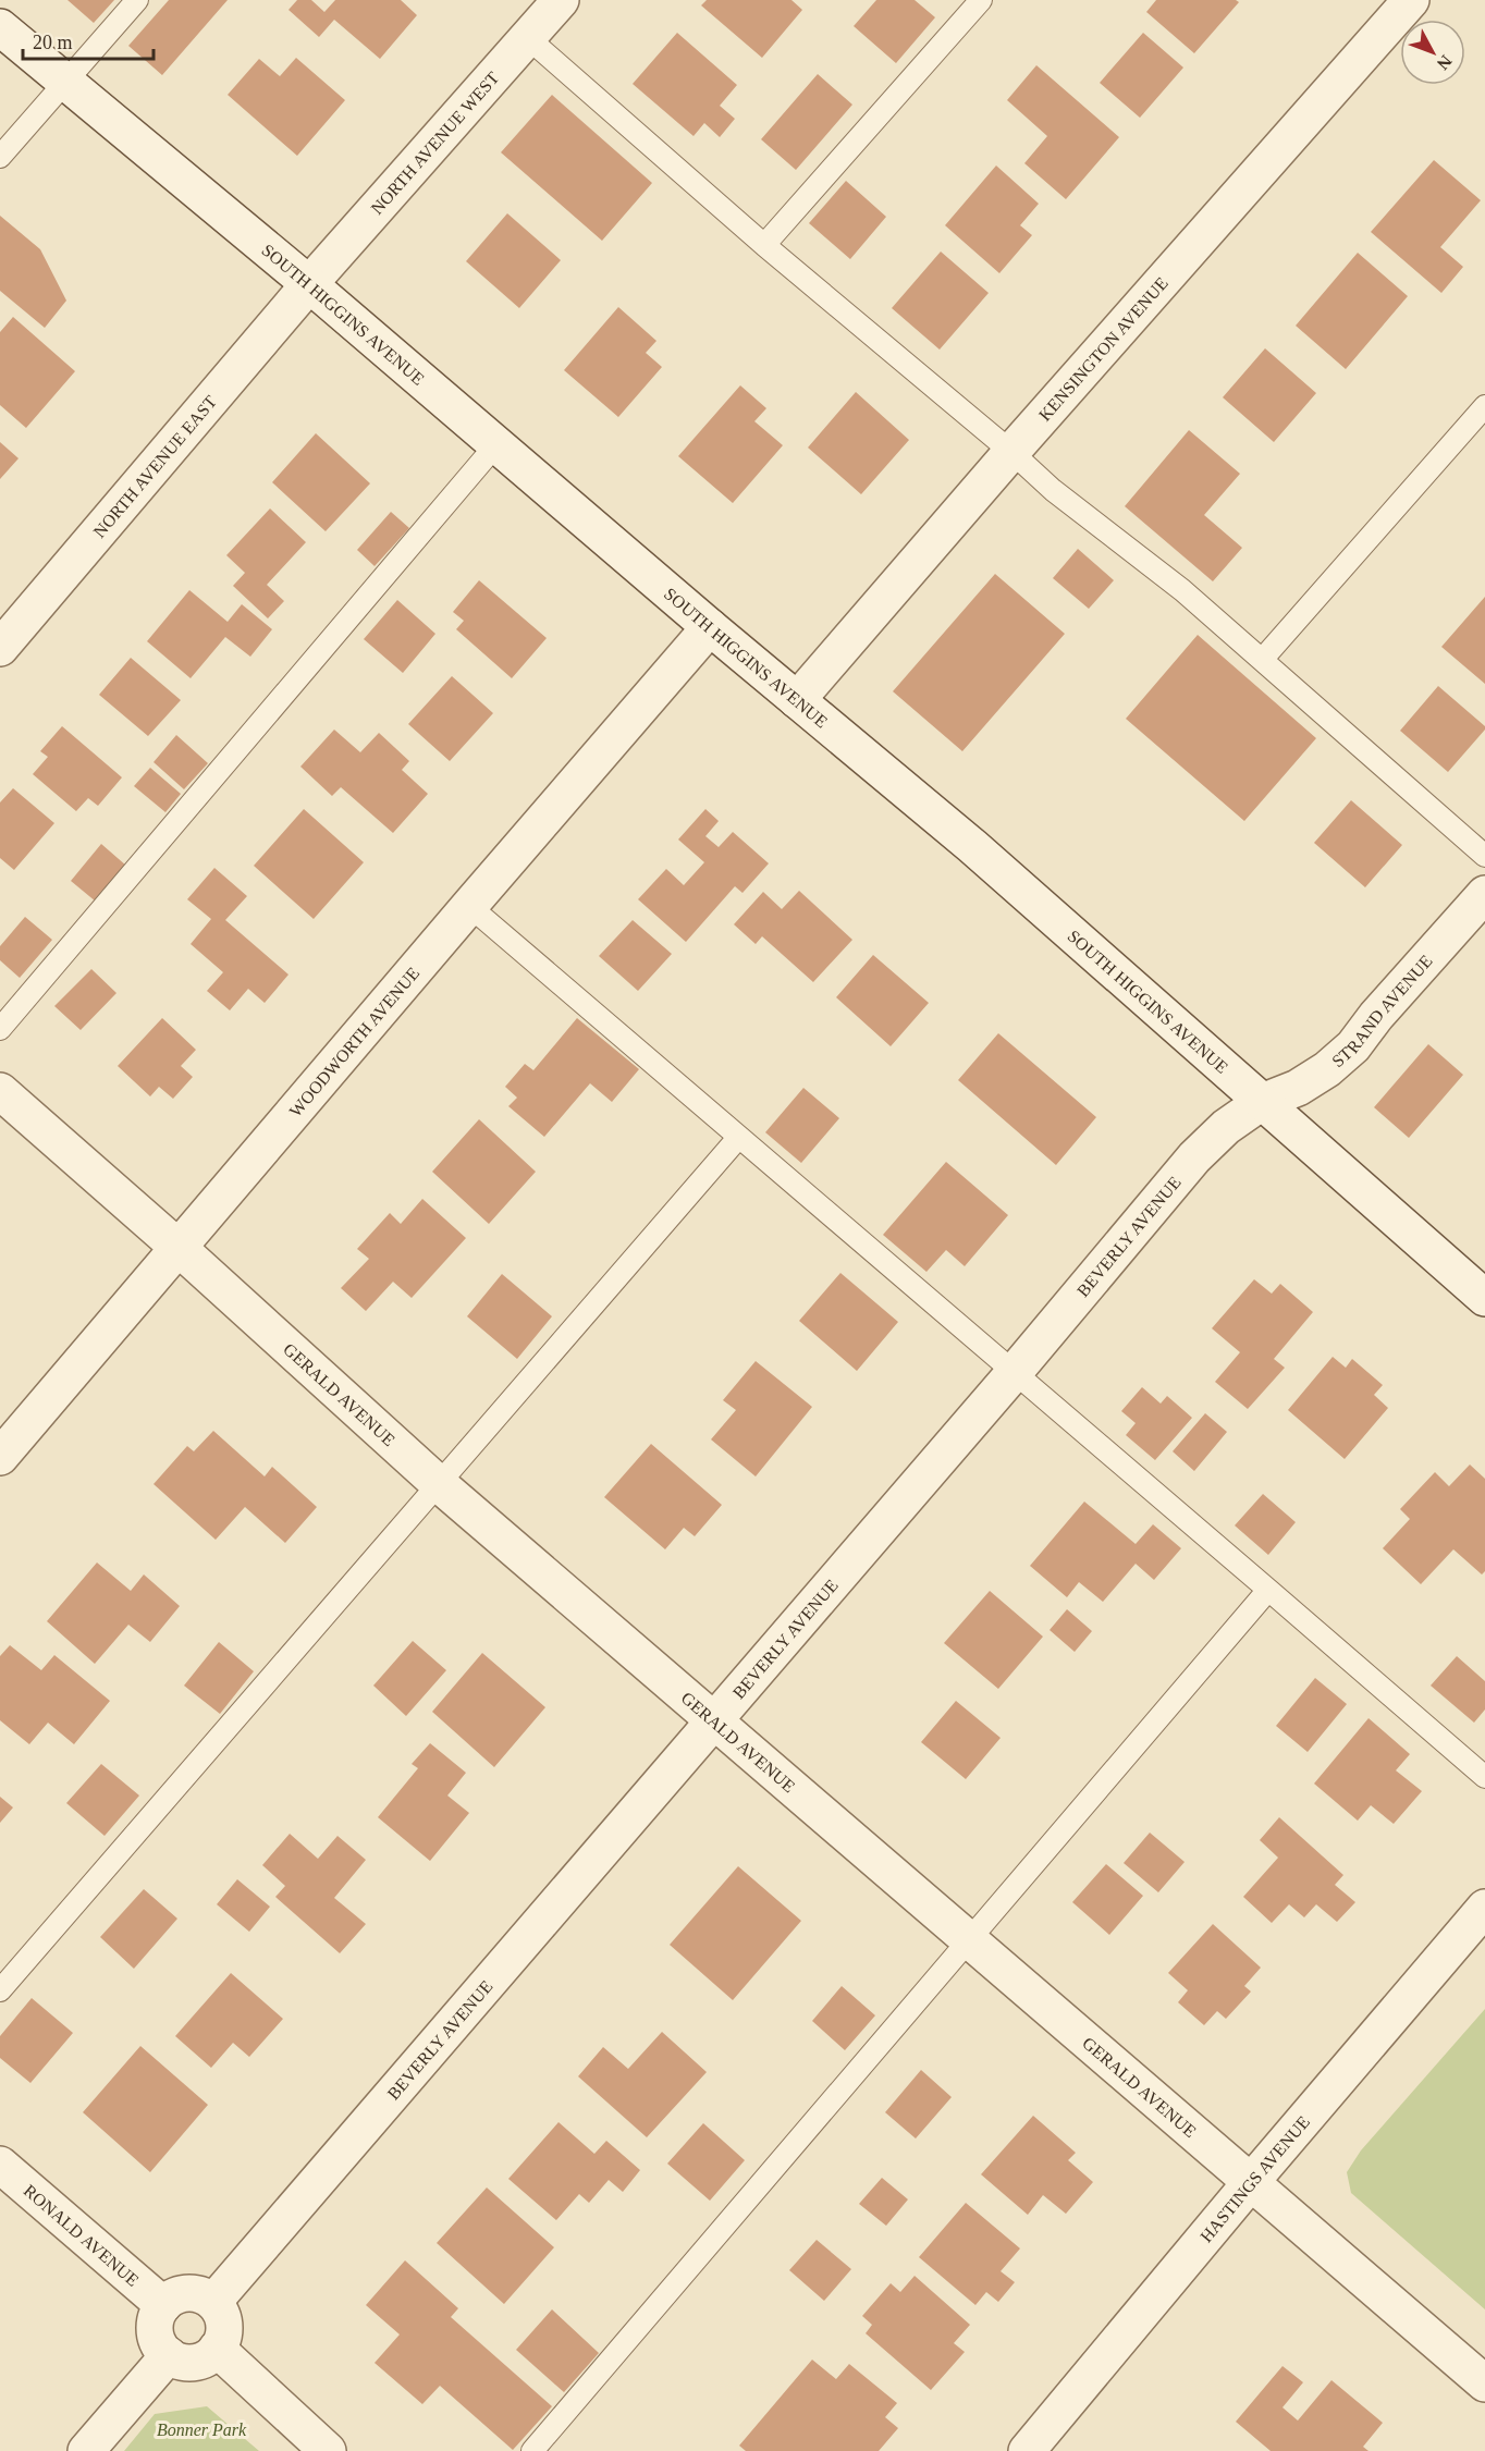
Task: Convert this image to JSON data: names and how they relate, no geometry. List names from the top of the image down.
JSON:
{
  "streets": {
    "street": [
      "NORTH AVENUE WEST",
      "SOUTH HIGGINS AVENUE",
      "KENSINGTON AVENUE",
      "NORTH AVENUE EAST",
      "STRAND AVENUE",
      "WOODWORTH AVENUE",
      "BEVERLY AVENUE",
      "GERALD AVENUE",
      "HASTINGS AVENUE",
      "RONALD AVENUE"
    ]
  },
  "crossings": [
    ["NORTH AVENUE WEST", "SOUTH HIGGINS AVENUE"],
    ["NORTH AVENUE WEST", "NORTH AVENUE EAST"],
    ["SOUTH HIGGINS AVENUE", "KENSINGTON AVENUE"],
    ["SOUTH HIGGINS AVENUE", "NORTH AVENUE EAST"],
    ["SOUTH HIGGINS AVENUE", "STRAND AVENUE"],
    ["SOUTH HIGGINS AVENUE", "WOODWORTH AVENUE"],
    ["SOUTH HIGGINS AVENUE", "BEVERLY AVENUE"],
    ["STRAND AVENUE", "BEVERLY AVENUE"],
    ["WOODWORTH AVENUE", "GERALD AVENUE"],
    ["BEVERLY AVENUE", "GERALD AVENUE"],
    ["BEVERLY AVENUE", "RONALD AVENUE"],
    ["GERALD AVENUE", "HASTINGS AVENUE"]
  ],
  "parks": ["Bonner Park"],
  "scale_bar": "20 m",
  "north": "bottom right"
}
